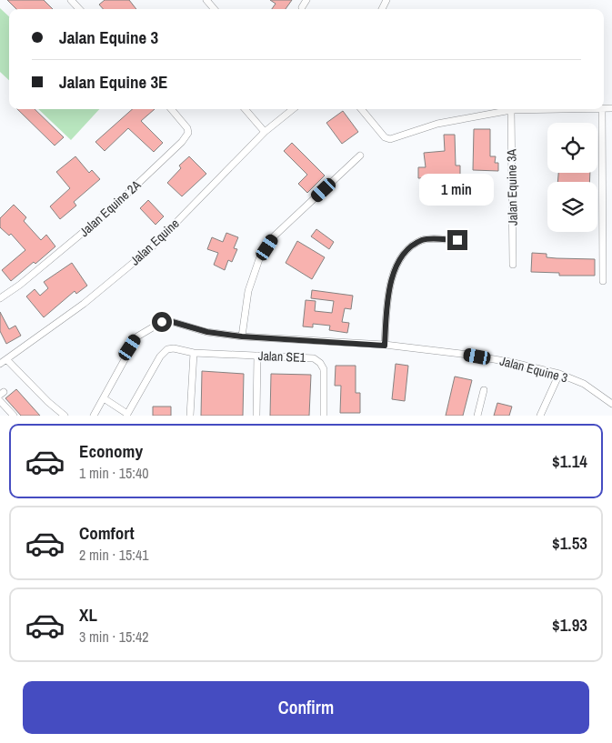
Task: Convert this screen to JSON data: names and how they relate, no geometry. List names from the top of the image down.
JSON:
{
  "streets": {
    "street": [
      "Jalan Equine 3A",
      "Jalan Equine 2A",
      "Jalan Equine",
      "Jalan SE1",
      "Jalan Equine 3"
    ]
  },
  "page": {
    "banner": ["Jalan Equine 3", "Jalan Equine 3E"],
    "bubble": "1 min",
    "list": [
      {
        "name": "Economy",
        "note": "1 min · 15:40",
        "value": "$1.14"
      },
      {
        "name": "Comfort",
        "note": "2 min · 15:41",
        "value": "$1.53"
      },
      {
        "name": "XL",
        "note": "3 min · 15:42",
        "value": "$1.93"
      }
    ],
    "buttons": "Confirm"
  }
}
